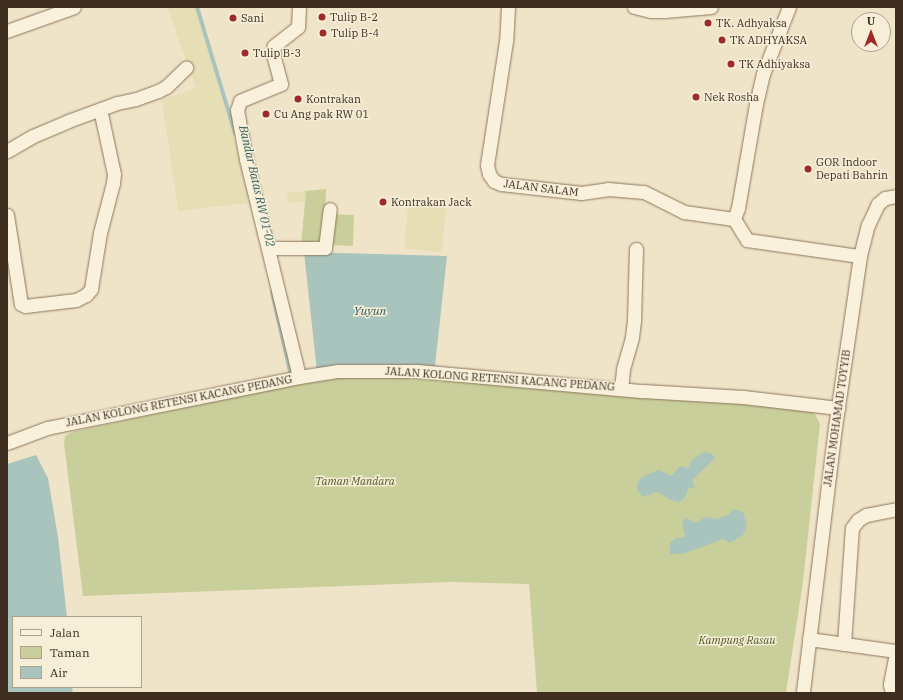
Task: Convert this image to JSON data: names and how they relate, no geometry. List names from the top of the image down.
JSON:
{
  "streets": {
    "street": ["JALAN SALAM", "JALAN KOLONG RETENSI KACANG PEDANG", "JALAN MOHAMAD TOYYIB"]
  },
  "crossings": [
    ["JALAN KOLONG RETENSI KACANG PEDANG", "JALAN MOHAMAD TOYYIB"]
  ],
  "water": ["Bandar Batas RW 01-02", "Yuyun"],
  "parks": ["Taman Mandara", "Kampung Rasau"],
  "places": [
    "Tulip B-2",
    "Sani",
    "TK. Adhyaksa",
    "Tulip B-4",
    "TK ADHYAKSA",
    "Tulip B-3",
    "TK Adhiyaksa",
    "Nek Rosha",
    "Kontrakan",
    "Cu Ang pak RW 01",
    "GOR Indoor Depati Bahrin",
    "Kontrakan Jack"
  ],
  "legend": ["Jalan", "Taman", "Air"],
  "north": "top"
}
